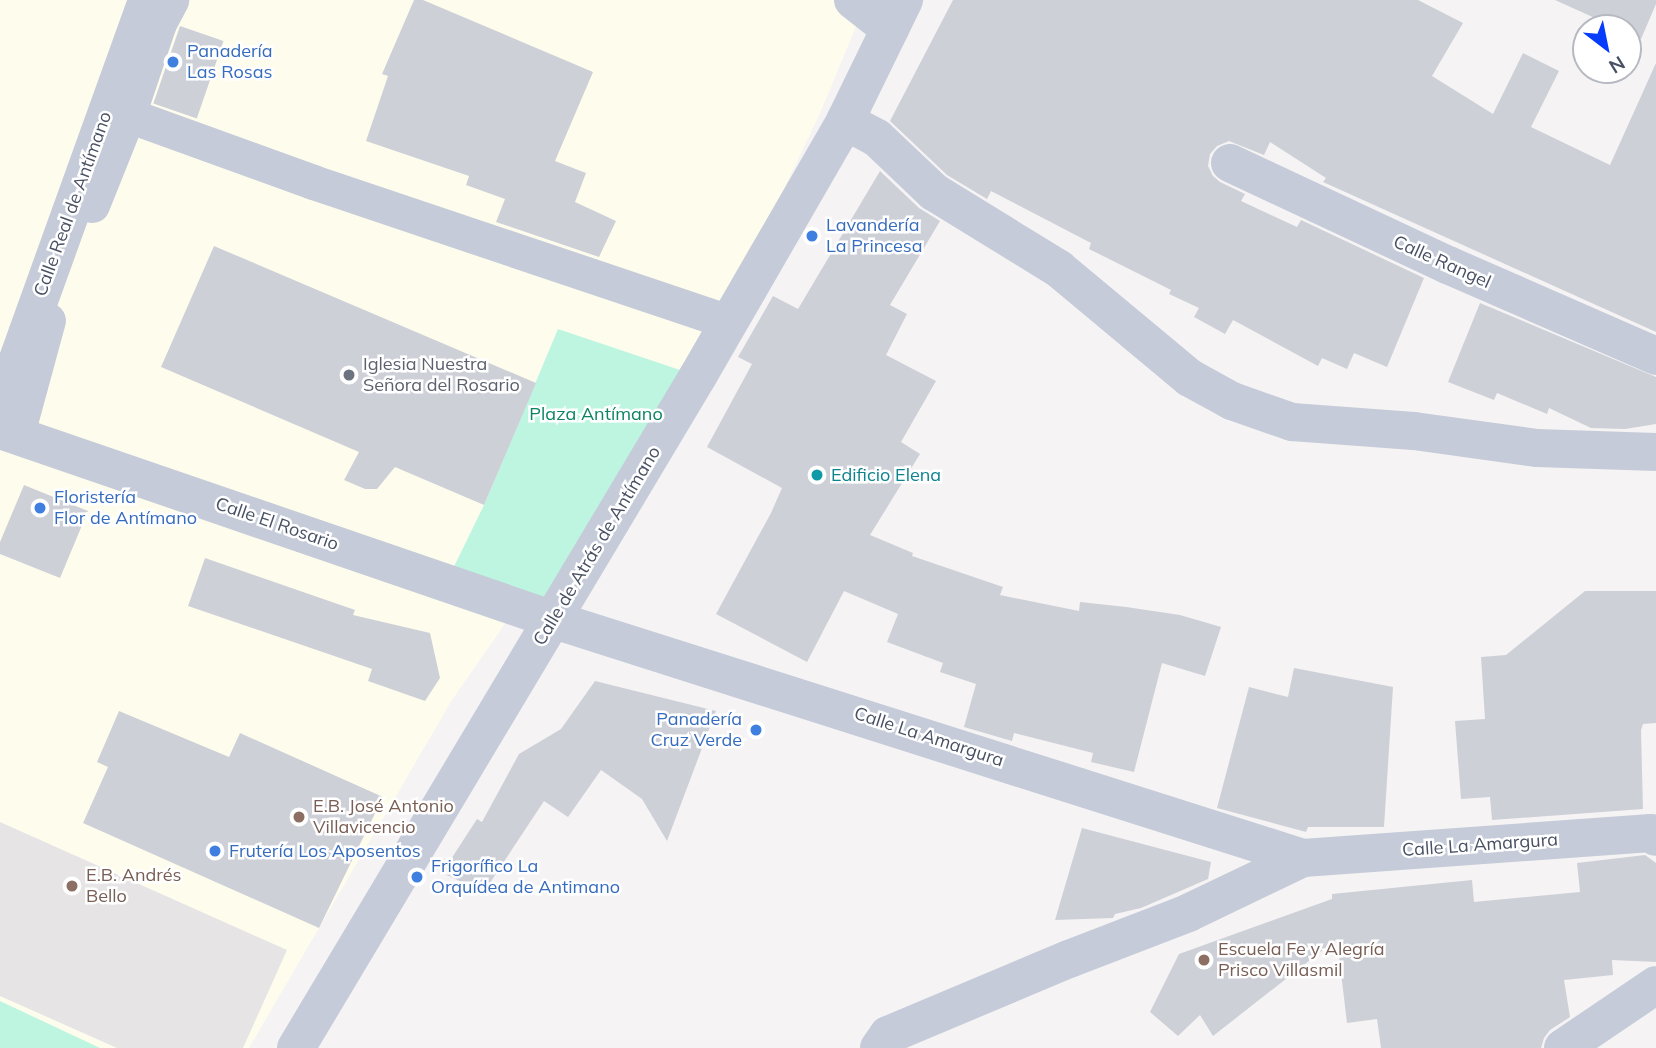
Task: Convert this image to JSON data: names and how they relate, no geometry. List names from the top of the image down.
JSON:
{
  "streets": {
    "street": [
      "Calle Real de Antímano",
      "Calle Rangel",
      "Calle El Rosario",
      "Calle de Atrás de Antímano",
      "Calle La Amargura"
    ]
  },
  "crossings": [
    ["Calle Real de Antímano", "Calle El Rosario"],
    ["Calle El Rosario", "Calle de Atrás de Antímano"],
    ["Calle El Rosario", "Calle La Amargura"],
    ["Calle de Atrás de Antímano", "Calle La Amargura"]
  ],
  "parks": ["Plaza Antímano"],
  "places": [
    "Panadería Las Rosas",
    "Lavandería La Princesa",
    "Iglesia Nuestra Señora del Rosario",
    "Edificio Elena",
    "Floristería Flor de Antímano",
    "Panadería Cruz Verde",
    "E.B. José Antonio Villavicencio",
    "Frutería Los Aposentos",
    "Frigorífico La Orquídea de Antimano",
    "E.B. Andrés Bello",
    "Escuela Fe y Alegría Prisco Villasmil"
  ],
  "north": "bottom right"
}
